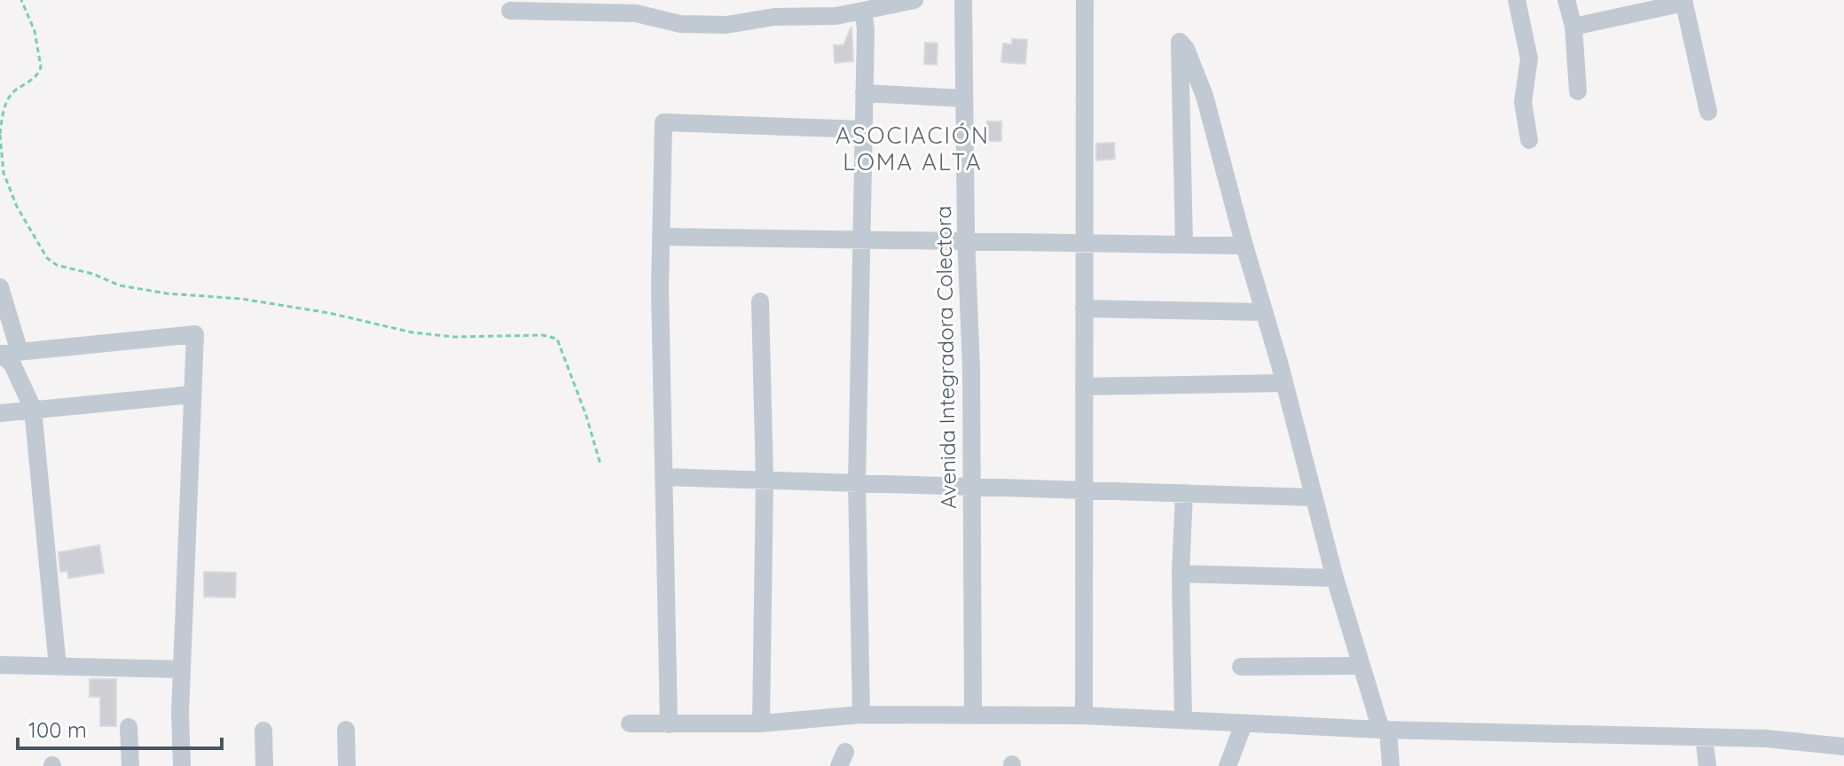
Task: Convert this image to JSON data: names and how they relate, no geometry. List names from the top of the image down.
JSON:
{
  "streets": {
    "street": ["Avenida Integradora Colectora"]
  },
  "districts": ["ASOCIACIÓN LOMA ALTA"],
  "scale_bar": "100 m"
}
